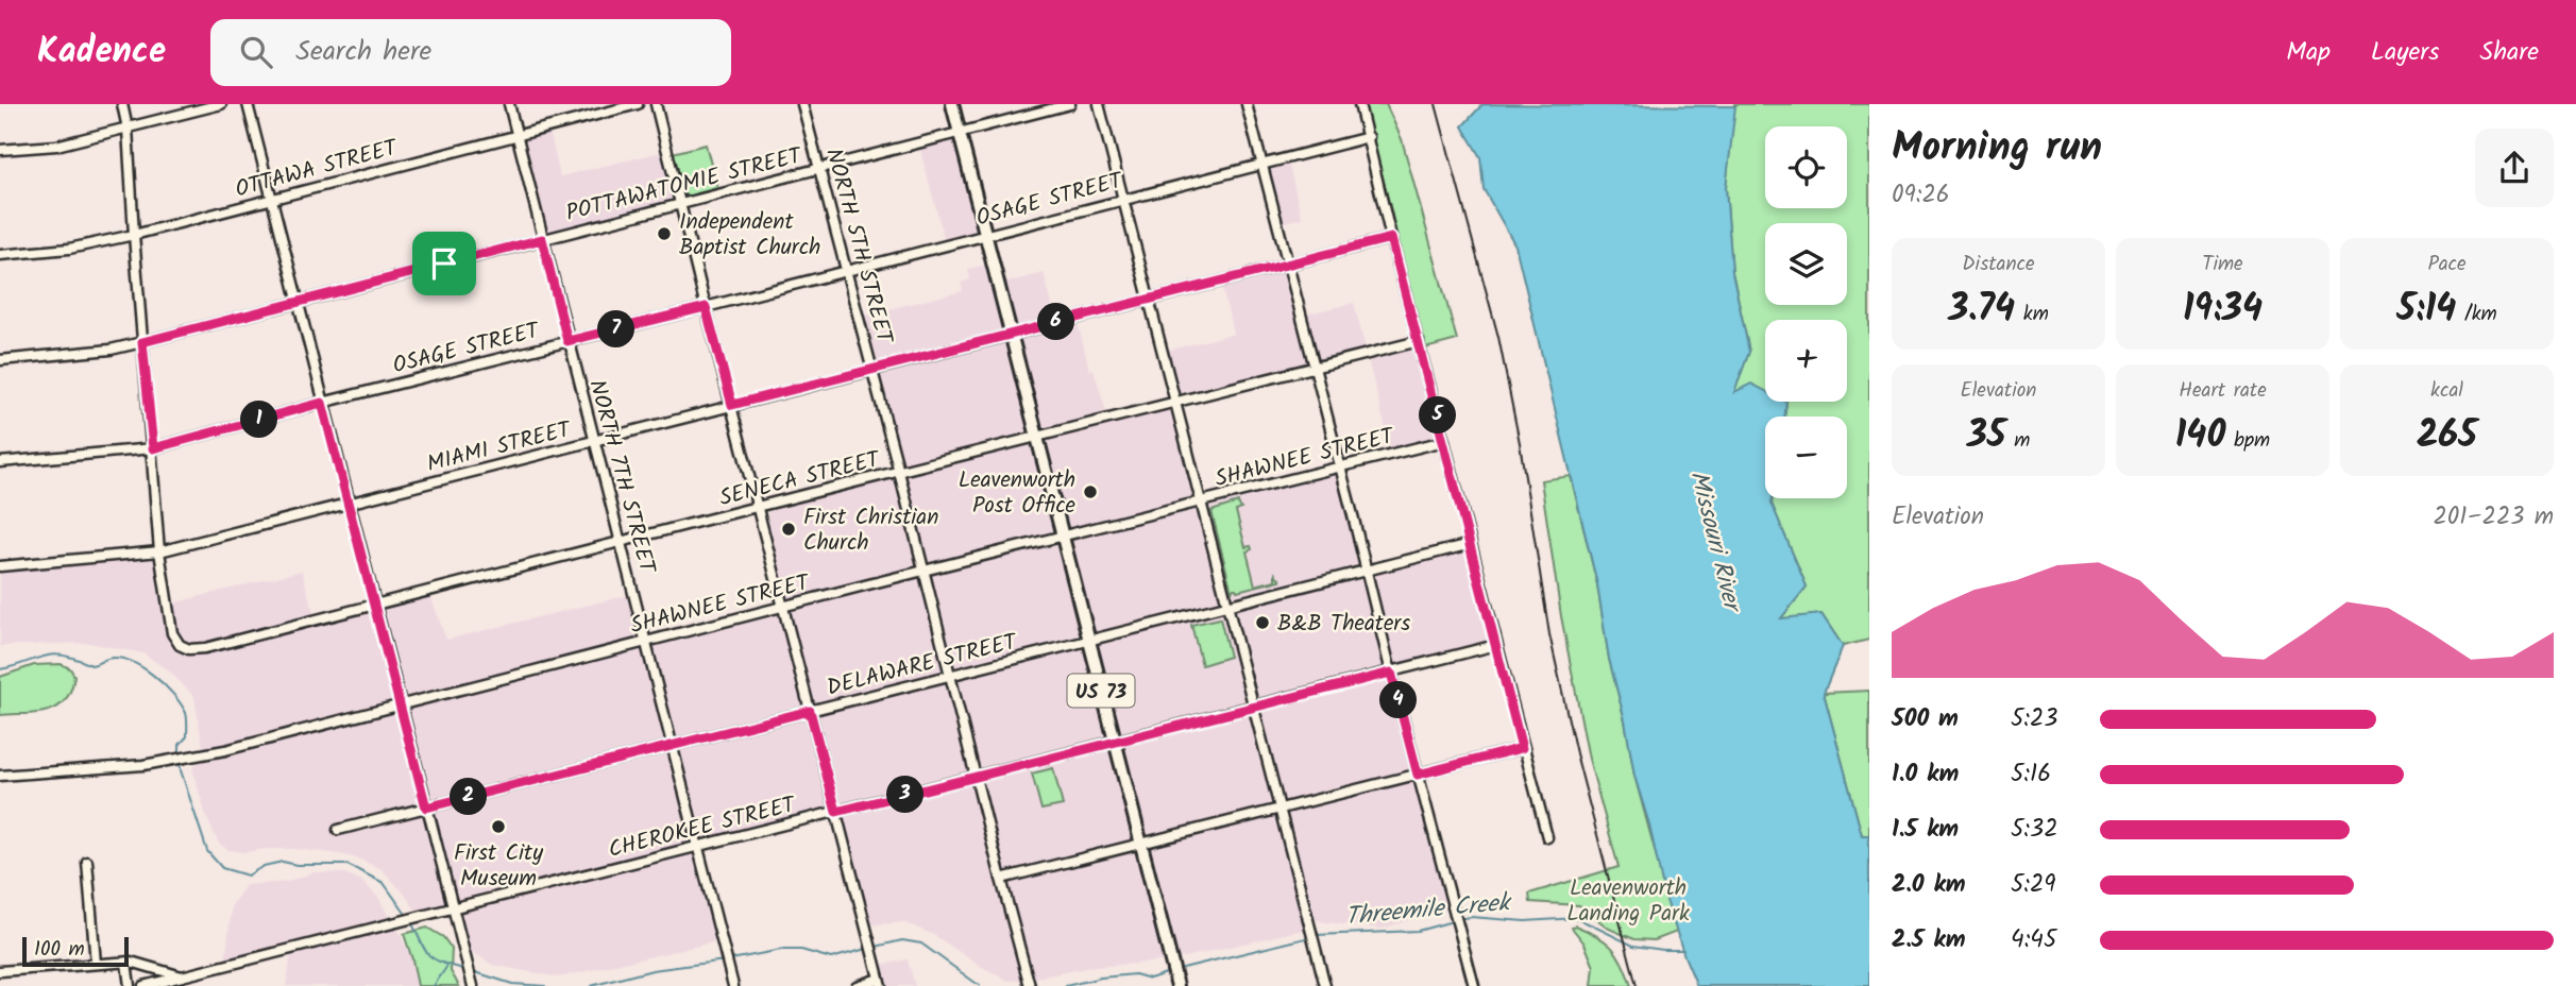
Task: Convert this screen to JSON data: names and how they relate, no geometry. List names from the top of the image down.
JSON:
{
  "streets": {
    "highway": ["US 73"],
    "street": [
      "OTTAWA STREET",
      "POTTAWATOMIE STREET",
      "OSAGE STREET",
      "NORTH 5TH STREET",
      "MIAMI STREET",
      "SHAWNEE STREET",
      "NORTH 7TH STREET",
      "SENECA STREET",
      "DELAWARE STREET",
      "CHEROKEE STREET"
    ]
  },
  "crossings": [
    ["OTTAWA STREET", "NORTH 7TH STREET"],
    ["POTTAWATOMIE STREET", "NORTH 5TH STREET"],
    ["POTTAWATOMIE STREET", "NORTH 7TH STREET"],
    ["POTTAWATOMIE STREET", "US 73"],
    ["OSAGE STREET", "NORTH 5TH STREET"],
    ["OSAGE STREET", "NORTH 7TH STREET"],
    ["OSAGE STREET", "US 73"],
    ["NORTH 5TH STREET", "MIAMI STREET"],
    ["NORTH 5TH STREET", "SHAWNEE STREET"],
    ["NORTH 5TH STREET", "SENECA STREET"],
    ["NORTH 5TH STREET", "DELAWARE STREET"],
    ["NORTH 5TH STREET", "CHEROKEE STREET"],
    ["MIAMI STREET", "NORTH 7TH STREET"],
    ["MIAMI STREET", "SENECA STREET"],
    ["MIAMI STREET", "US 73"],
    ["SHAWNEE STREET", "NORTH 7TH STREET"],
    ["SHAWNEE STREET", "US 73"],
    ["NORTH 7TH STREET", "SENECA STREET"],
    ["NORTH 7TH STREET", "DELAWARE STREET"],
    ["NORTH 7TH STREET", "CHEROKEE STREET"],
    ["SENECA STREET", "US 73"],
    ["DELAWARE STREET", "US 73"],
    ["US 73", "CHEROKEE STREET"]
  ],
  "water": ["Missouri River", "Threemile Creek"],
  "parks": ["Leavenworth Landing Park"],
  "places": [
    "Independent Baptist Church",
    "Leavenworth Post Office",
    "First Christian Church",
    "B&B Theaters",
    "First City Museum"
  ],
  "scale_bar": "100 m",
  "page": {
    "header": "Kadence",
    "search": "Search here",
    "nav": ["Map", "Layers", "Share"],
    "heading": ["Morning run", "09:26"],
    "map_buttons": ["+", "−"],
    "stats": [
      ["Distance", "3.74 km"],
      ["Time", "19:34"],
      ["Pace", "5:14 /km"],
      ["Elevation", "35 m"],
      ["Heart rate", "140 bpm"],
      ["kcal", "265"]
    ],
    "pins": [
      "6",
      "7",
      "5",
      "1",
      "4",
      "3",
      "2"
    ],
    "chart": ["Elevation", "201–223 m"],
    "list": [
      {
        "name": "500 m",
        "note": "5:23"
      },
      {
        "name": "1.0 km",
        "note": "5:16"
      },
      {
        "name": "1.5 km",
        "note": "5:32"
      },
      {
        "name": "2.0 km",
        "note": "5:29"
      },
      {
        "name": "2.5 km",
        "note": "4:45"
      }
    ],
    "scale": "100 m"
  }
}
